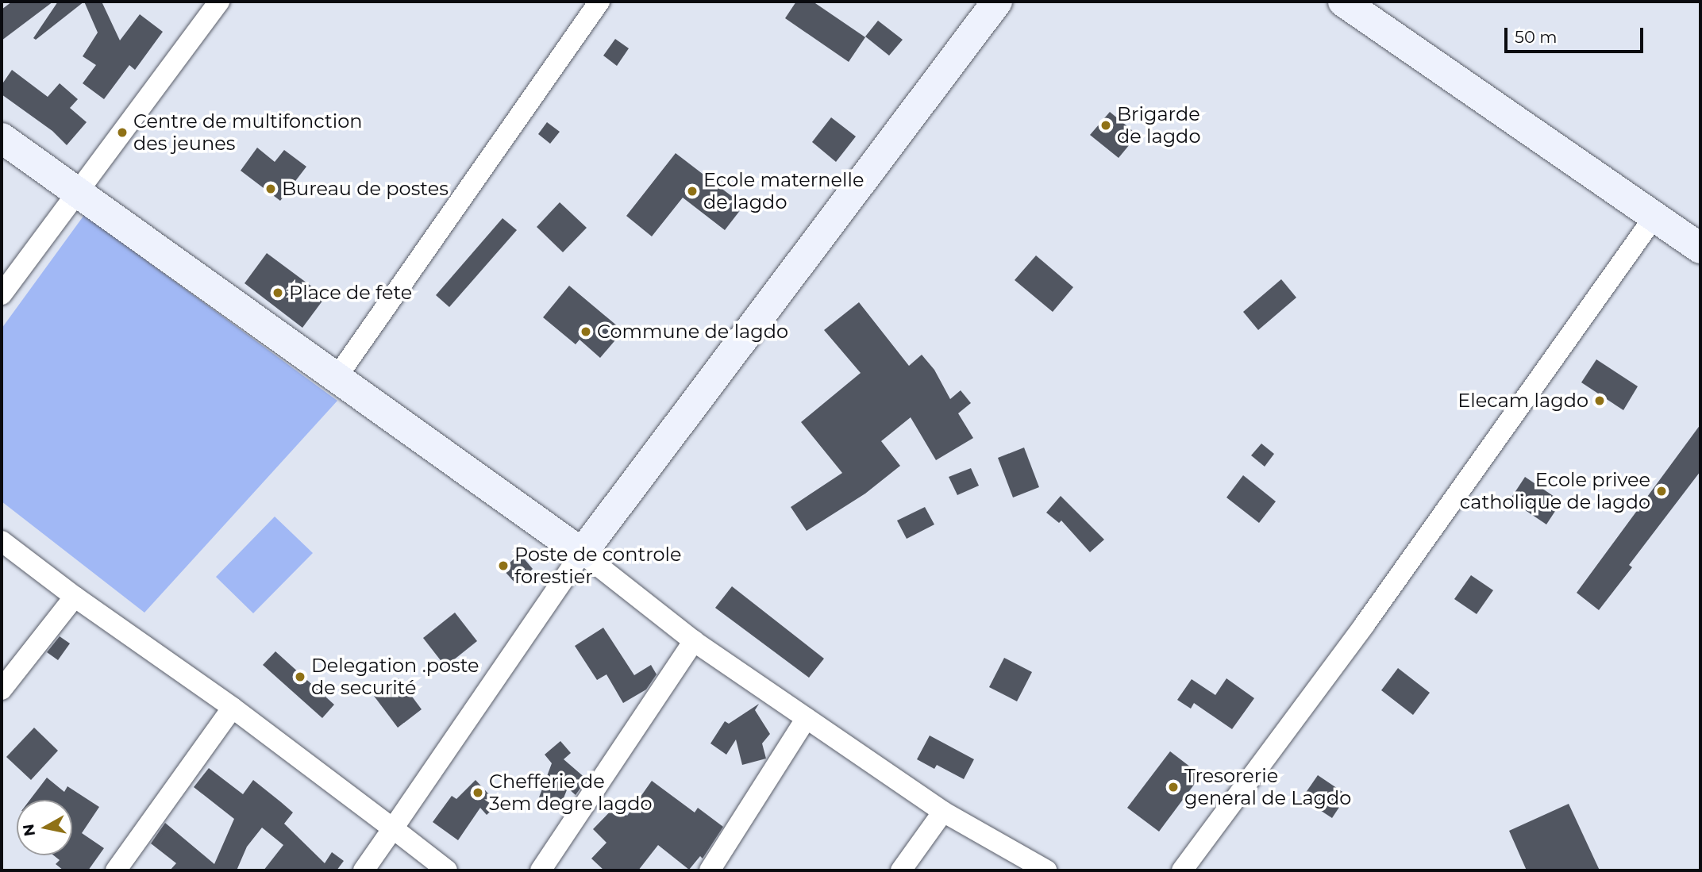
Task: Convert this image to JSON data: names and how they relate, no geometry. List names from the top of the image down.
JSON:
{
  "places": [
    "Brigarde de lagdo",
    "Centre de multifonction des jeunes",
    "Bureau de postes",
    "Ecole maternelle de lagdo",
    "Place de fete",
    "Commune de lagdo",
    "Elecam lagdo",
    "Ecole privee catholique de lagdo",
    "Poste de controle forestier",
    "Delegation .poste de securité",
    "Tresorerie general de Lagdo",
    "Chefferie de 3em degre lagdo"
  ],
  "scale_bar": "50 m",
  "north": "left"
}
